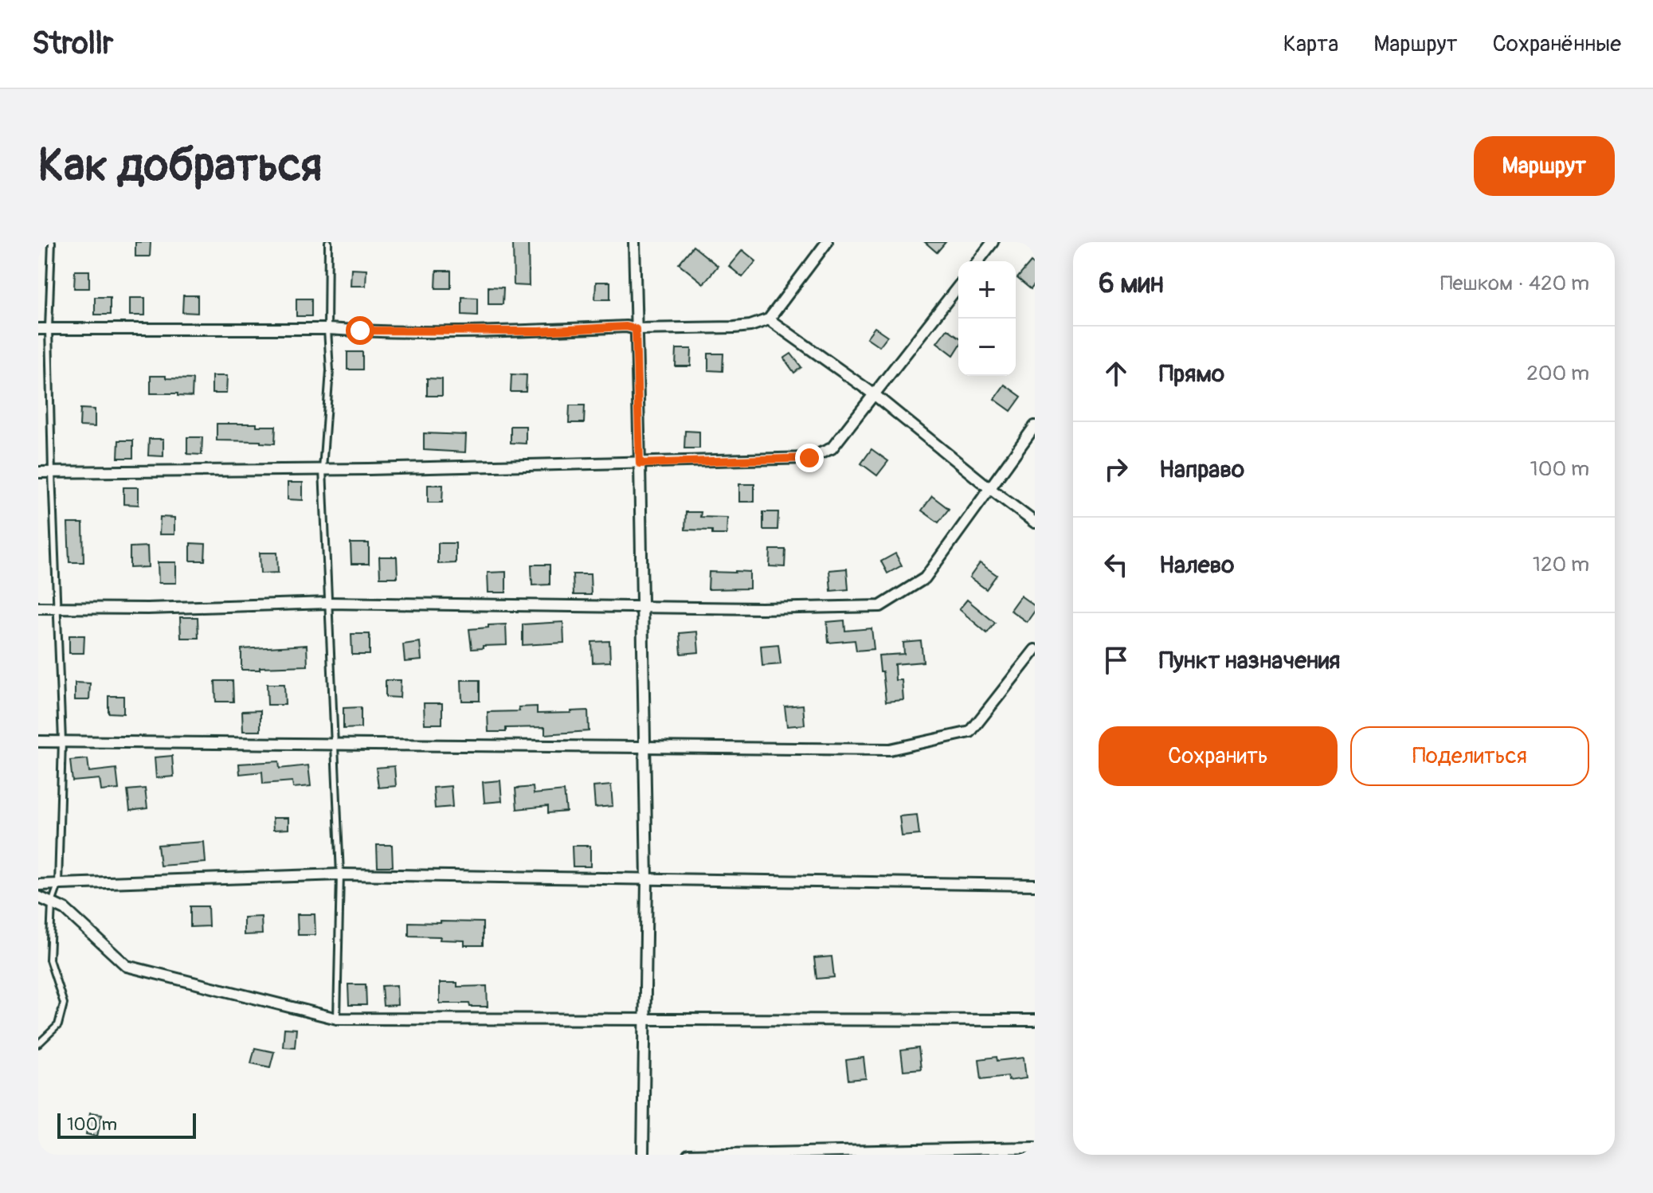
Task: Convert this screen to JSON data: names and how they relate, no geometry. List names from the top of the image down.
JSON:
{
  "scale_bar": "100 m",
  "page": {
    "header": "Strollr",
    "nav": ["Карта", "Маршрут", "Сохранённые"],
    "buttons": [
      "Маршрут",
      ["Сохранить", "Поделиться"]
    ],
    "title": "Как добраться",
    "heading": ["6 мин", "Пешком · 420 m"],
    "map_buttons": ["+", "−"],
    "list": [
      ["Прямо", "200 m"],
      ["Направо", "100 m"],
      ["Налево", "120 m"],
      "Пункт назначения"
    ],
    "scale": "100 m"
  }
}
